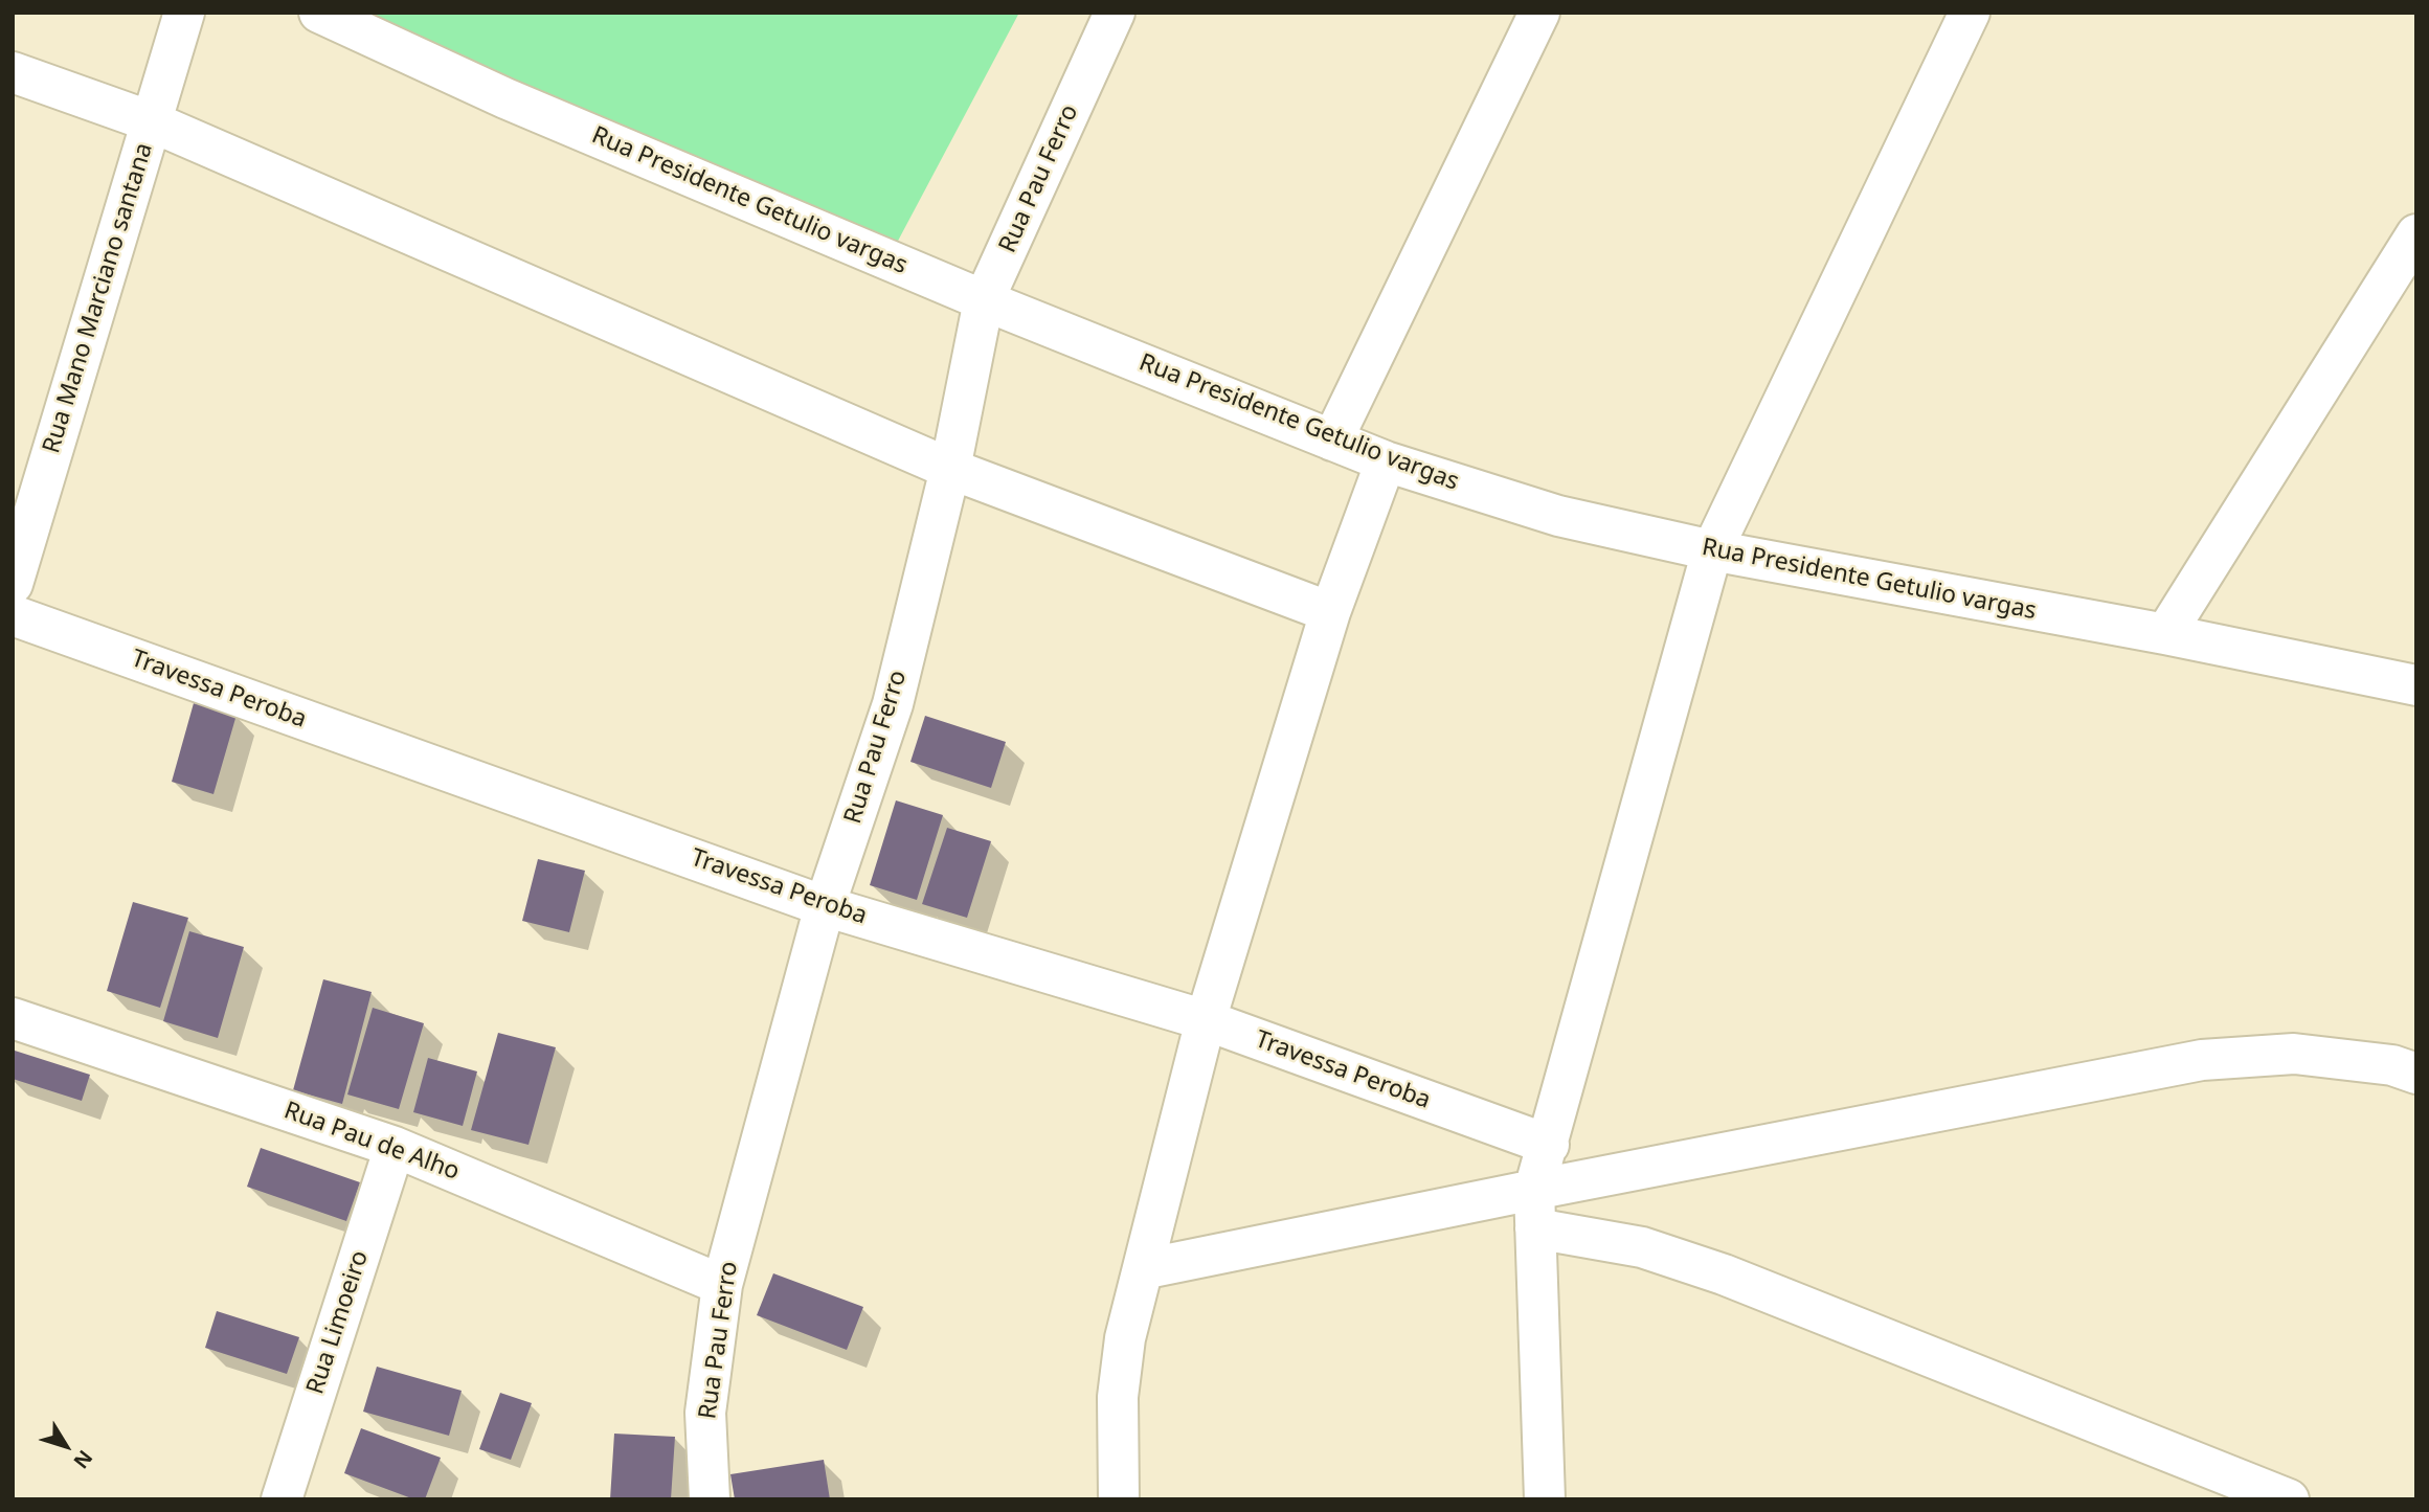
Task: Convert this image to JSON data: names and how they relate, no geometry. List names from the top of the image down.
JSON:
{
  "streets": {
    "street": [
      "Rua Pau Ferro",
      "Rua Presidente Getulio vargas",
      "Rua Mano Marciano santana",
      "Travessa Peroba",
      "Rua Pau de Alho",
      "Rua Limoeiro"
    ]
  },
  "crossings": [
    ["Rua Pau Ferro", "Rua Presidente Getulio vargas"],
    ["Rua Pau Ferro", "Travessa Peroba"],
    ["Rua Pau Ferro", "Rua Pau de Alho"],
    ["Rua Pau de Alho", "Rua Limoeiro"]
  ],
  "north": "bottom right"
}
